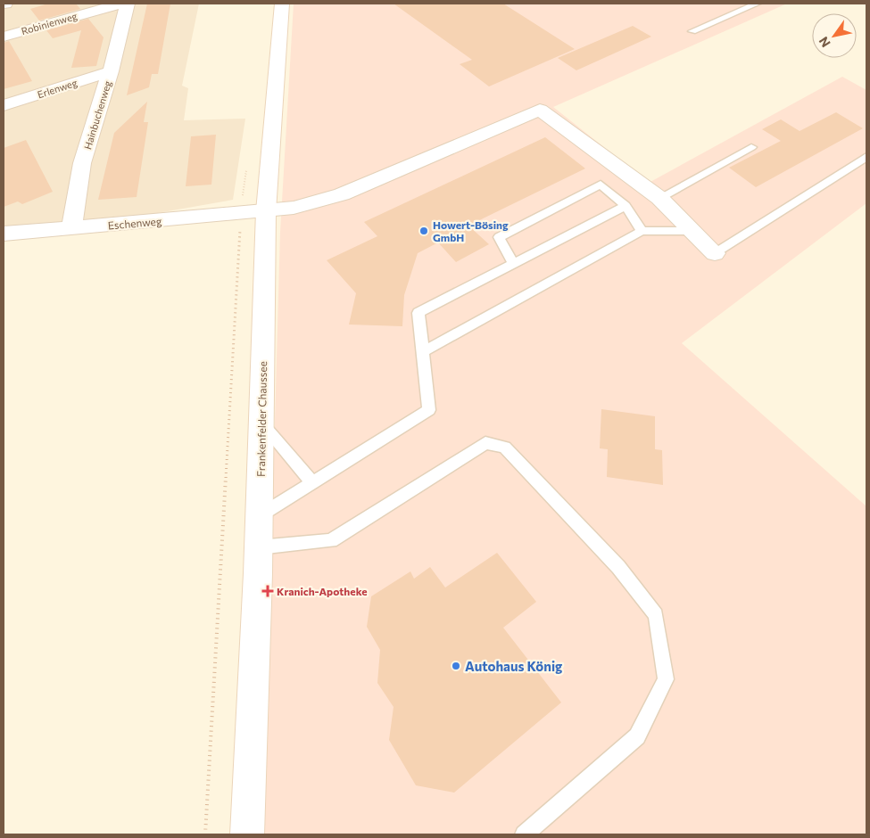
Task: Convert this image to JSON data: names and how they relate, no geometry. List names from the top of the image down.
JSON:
{
  "streets": {
    "street": [
      "Robinienweg",
      "Erlenweg",
      "Hainbuchenweg",
      "Eschenweg",
      "Frankenfelder Chaussee"
    ]
  },
  "crossings": [
    ["Erlenweg", "Hainbuchenweg"],
    ["Hainbuchenweg", "Eschenweg"],
    ["Eschenweg", "Frankenfelder Chaussee"]
  ],
  "places": {
    "other": ["Howert-Bösing GmbH", "Autohaus König"],
    "health": ["Kranich-Apotheke"]
  },
  "north": "bottom left"
}
